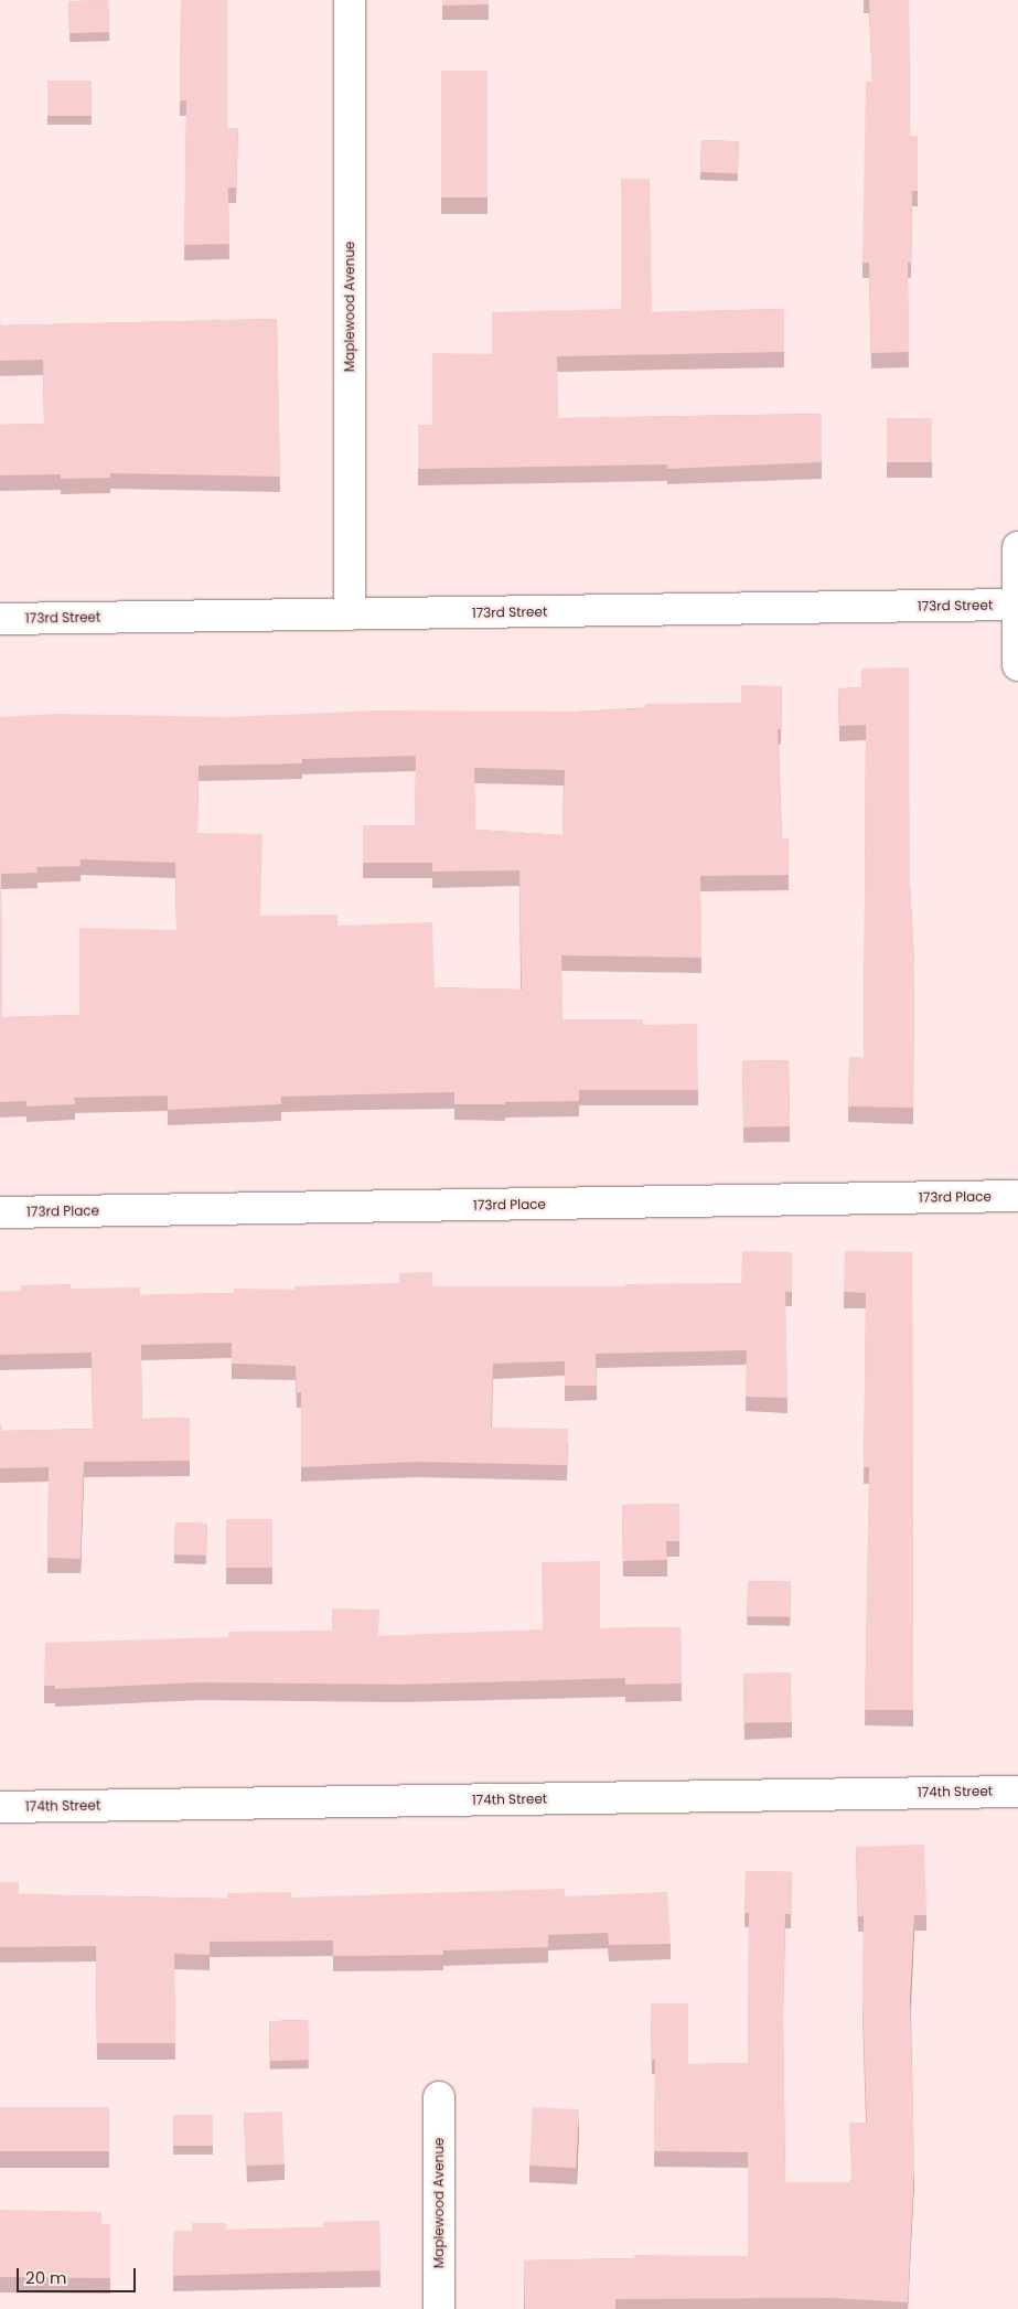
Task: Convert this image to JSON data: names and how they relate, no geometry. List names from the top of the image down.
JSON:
{
  "streets": {
    "street": [
      "Maplewood Avenue",
      "173rd Street",
      "173rd Place",
      "174th Street"
    ]
  },
  "crossings": [
    ["Maplewood Avenue", "173rd Street"]
  ],
  "scale_bar": "20 m"
}
